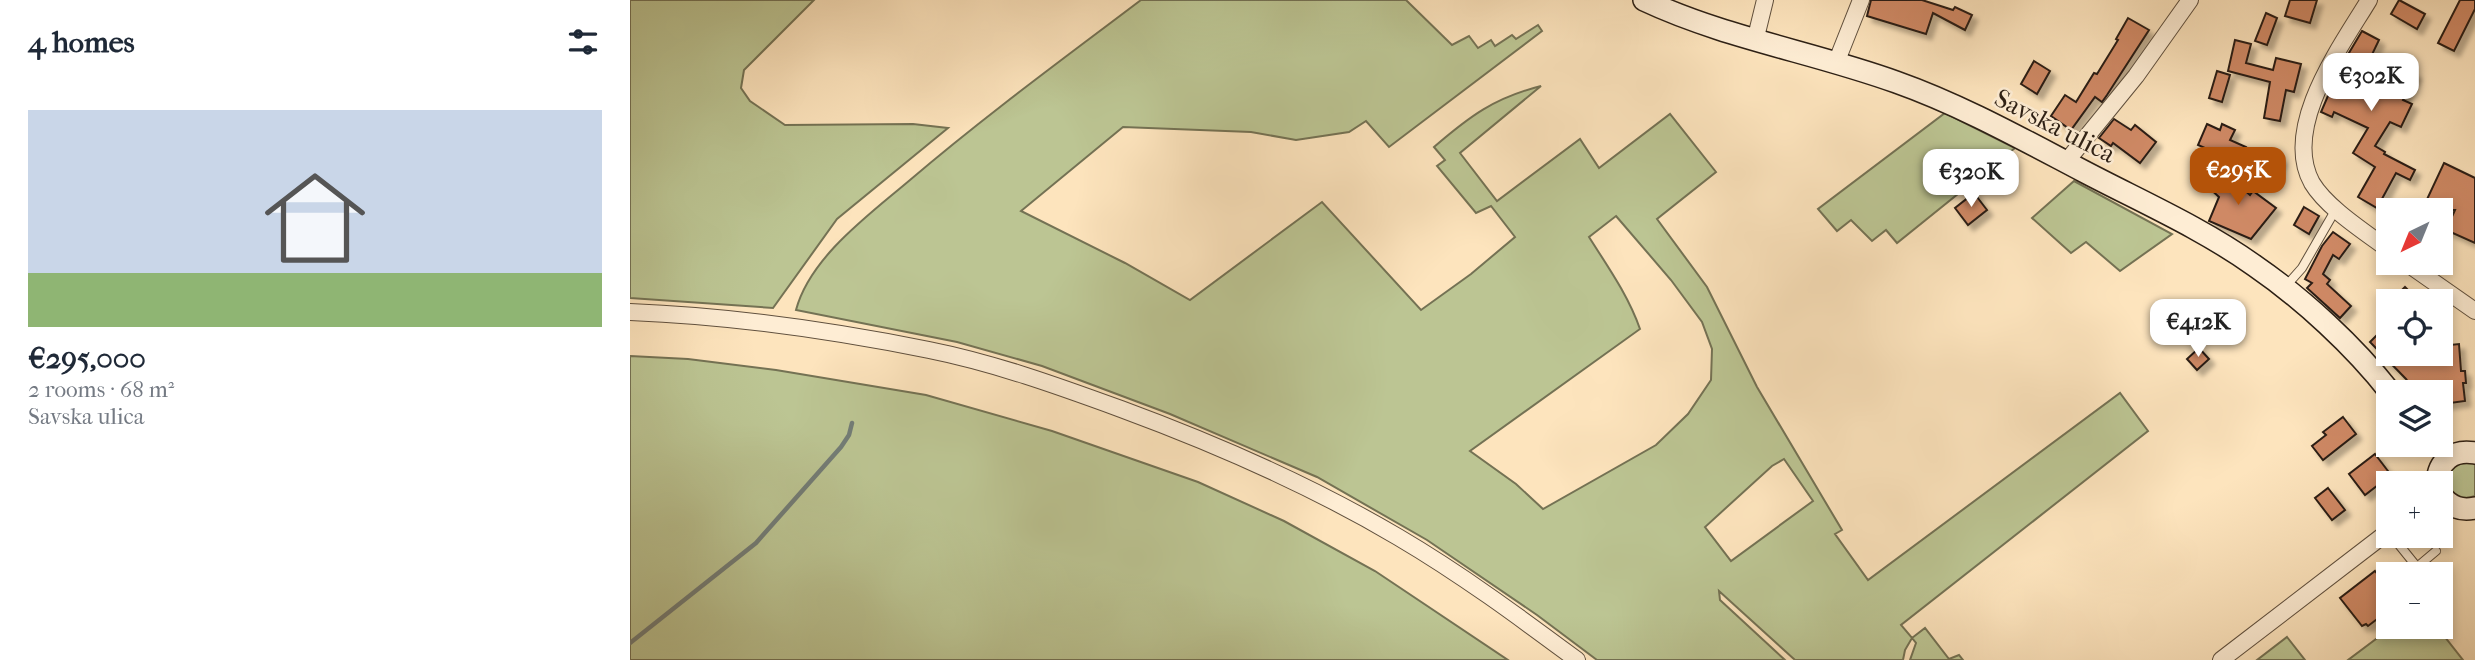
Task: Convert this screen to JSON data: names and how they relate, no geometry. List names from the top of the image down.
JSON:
{
  "streets": {
    "street": ["Savska ulica"]
  },
  "north": "bottom left",
  "page": {
    "heading": "4 homes",
    "price": [
      "€302K",
      "€295K",
      "€320K",
      "€412K"
    ],
    "list": [
      {
        "name": "€295,000",
        "note": "2 rooms · 68 m² · Savska ulica"
      }
    ],
    "map_buttons": ["+", "−"]
  }
}
